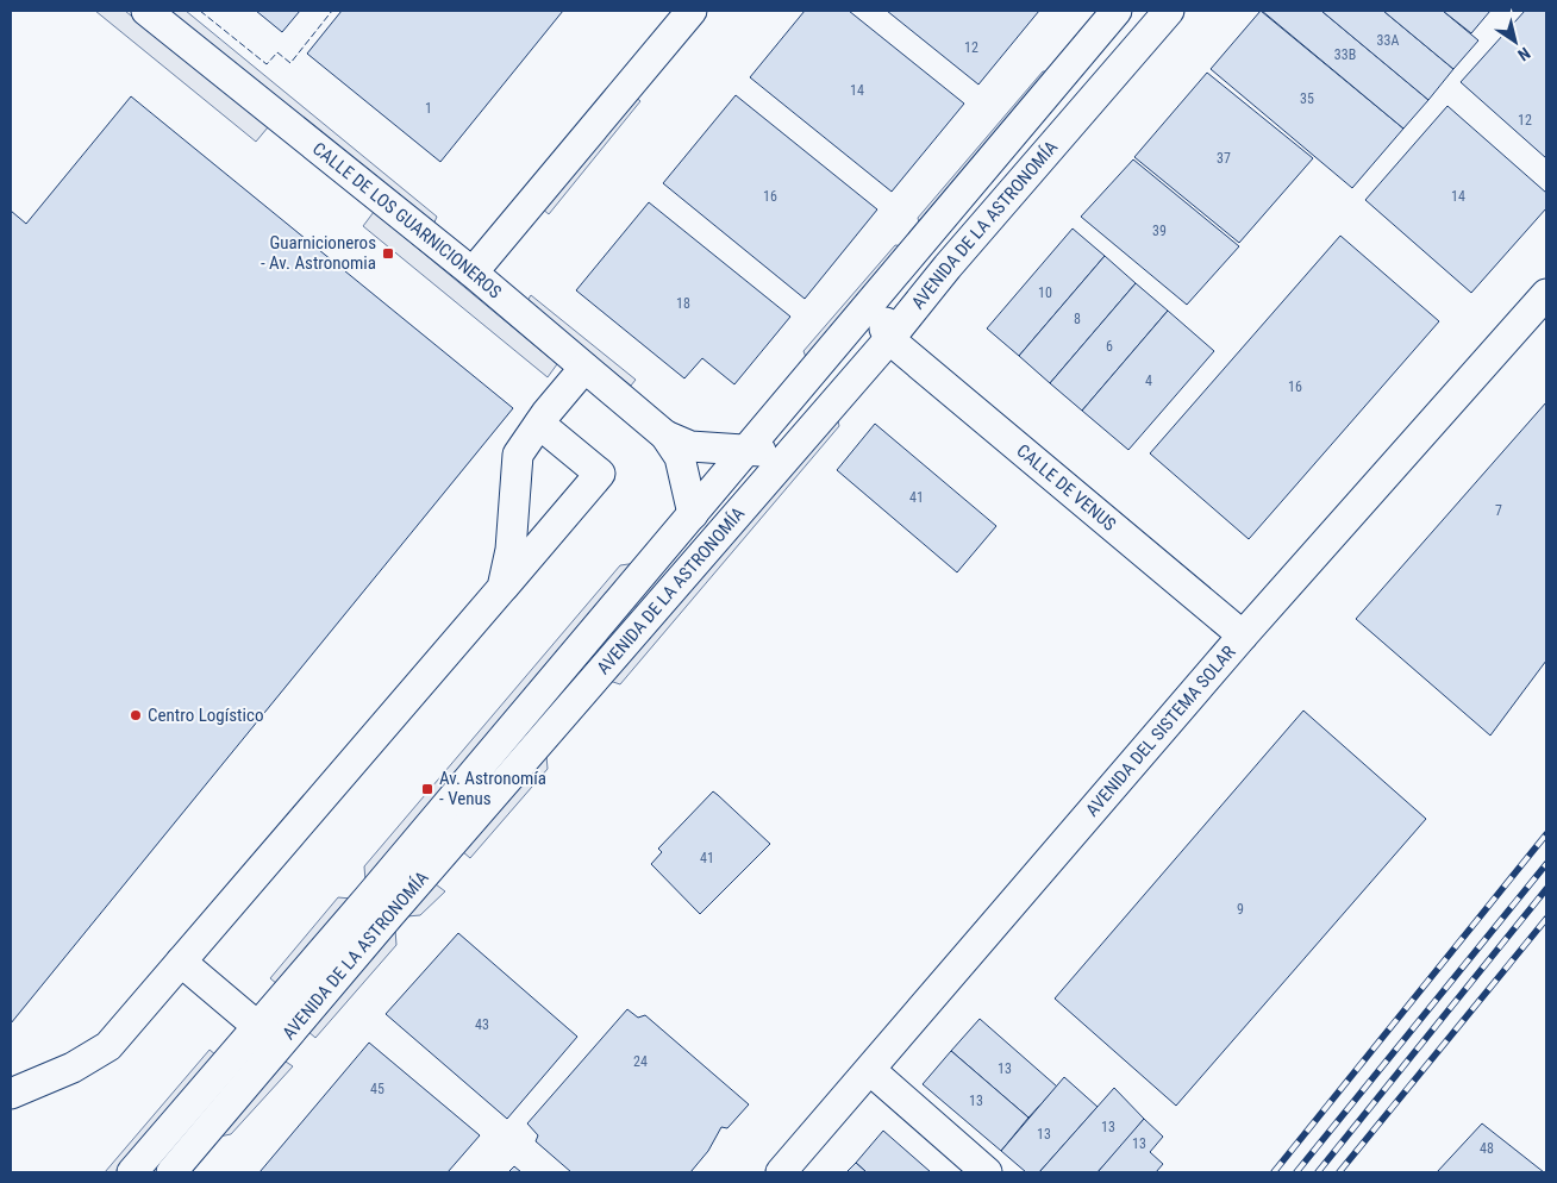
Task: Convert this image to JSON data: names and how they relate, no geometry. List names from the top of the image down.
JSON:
{
  "streets": {
    "street": [
      "CALLE DE LOS GUARNICIONEROS",
      "AVENIDA DE LA ASTRONOMÍA",
      "CALLE DE VENUS",
      "AVENIDA DEL SISTEMA SOLAR"
    ]
  },
  "crossings": [
    ["CALLE DE LOS GUARNICIONEROS", "AVENIDA DE LA ASTRONOMÍA"],
    ["AVENIDA DE LA ASTRONOMÍA", "CALLE DE VENUS"],
    ["CALLE DE VENUS", "AVENIDA DEL SISTEMA SOLAR"]
  ],
  "places": {
    "transit": ["Guarnicioneros - Av. Astronomia", "Av. Astronomía - Venus"],
    "other": ["Centro Logístico"]
  },
  "house_numbers": [
    "33A",
    "12",
    "33B",
    "14",
    "35",
    "1",
    "12",
    "37",
    "16",
    "14",
    "39",
    "10",
    "18",
    "8",
    "6",
    "4",
    "16",
    "41",
    "7",
    "41",
    "9",
    "43",
    "24",
    "13",
    "45",
    "13",
    "13",
    "13",
    "13",
    "48"
  ],
  "north": "bottom right"
}
